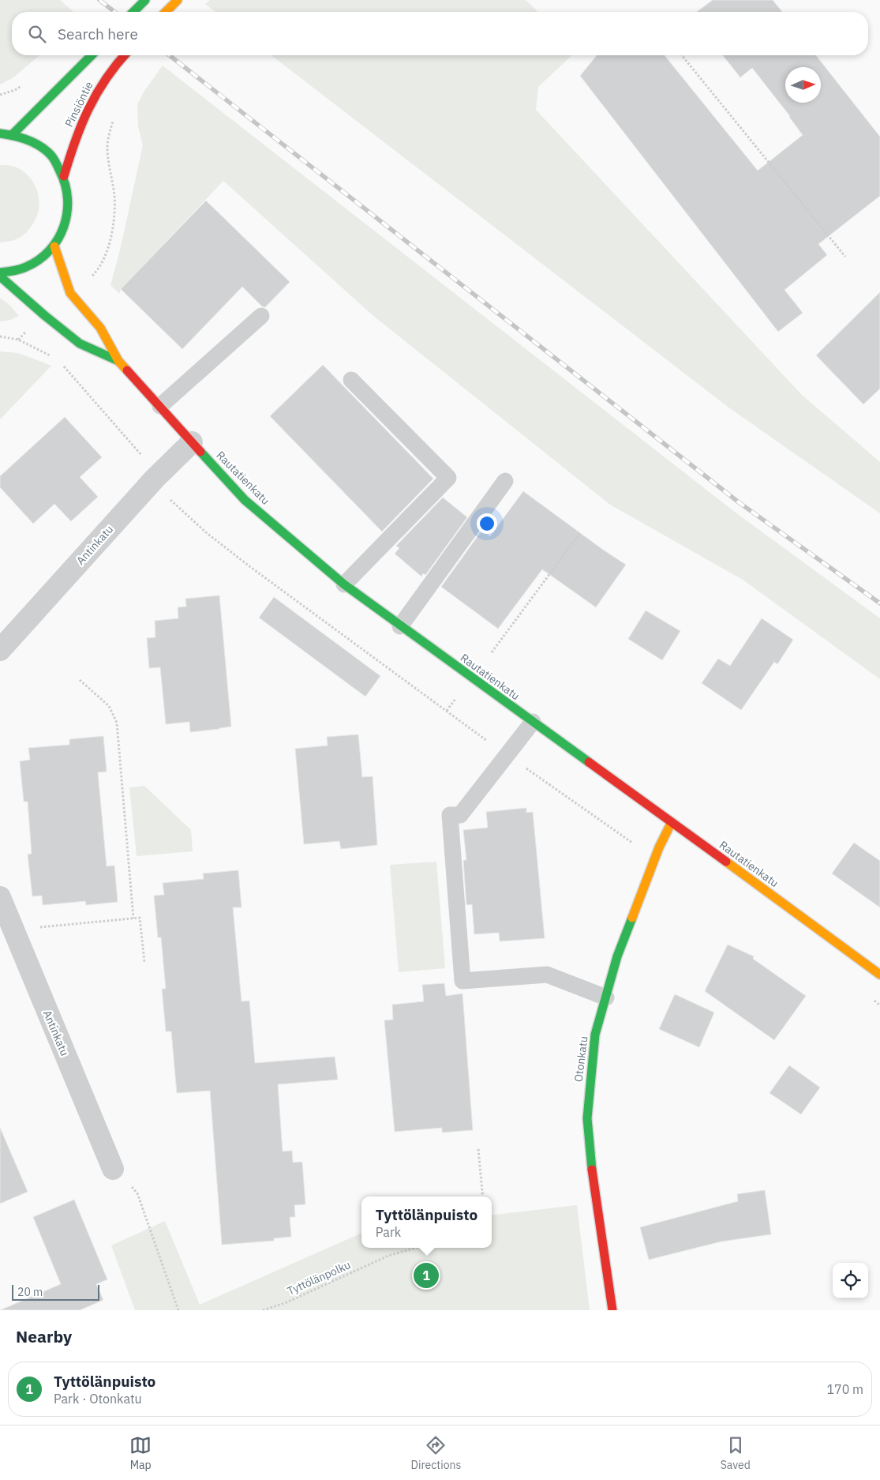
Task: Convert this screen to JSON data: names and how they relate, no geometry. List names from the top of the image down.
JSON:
{
  "streets": {
    "street": [
      "Pinsiöntie",
      "Rautatienkatu",
      "Antinkatu",
      "Otonkatu"
    ],
    "path": ["Tyttölänpolku"]
  },
  "crossings": [
    ["Rautatienkatu", "Antinkatu"],
    ["Rautatienkatu", "Otonkatu"]
  ],
  "scale_bar": "20 m",
  "north": "right",
  "page": {
    "search": "Search here",
    "popup": ["Tyttölänpuisto", "Park"],
    "pins": "1",
    "scale": "20 m",
    "heading": "Nearby",
    "list": [
      {
        "mark": "1",
        "name": "Tyttölänpuisto",
        "note": "Park · Otonkatu",
        "value": "170 m"
      }
    ],
    "nav": ["Map", "Directions", "Saved"]
  }
}
